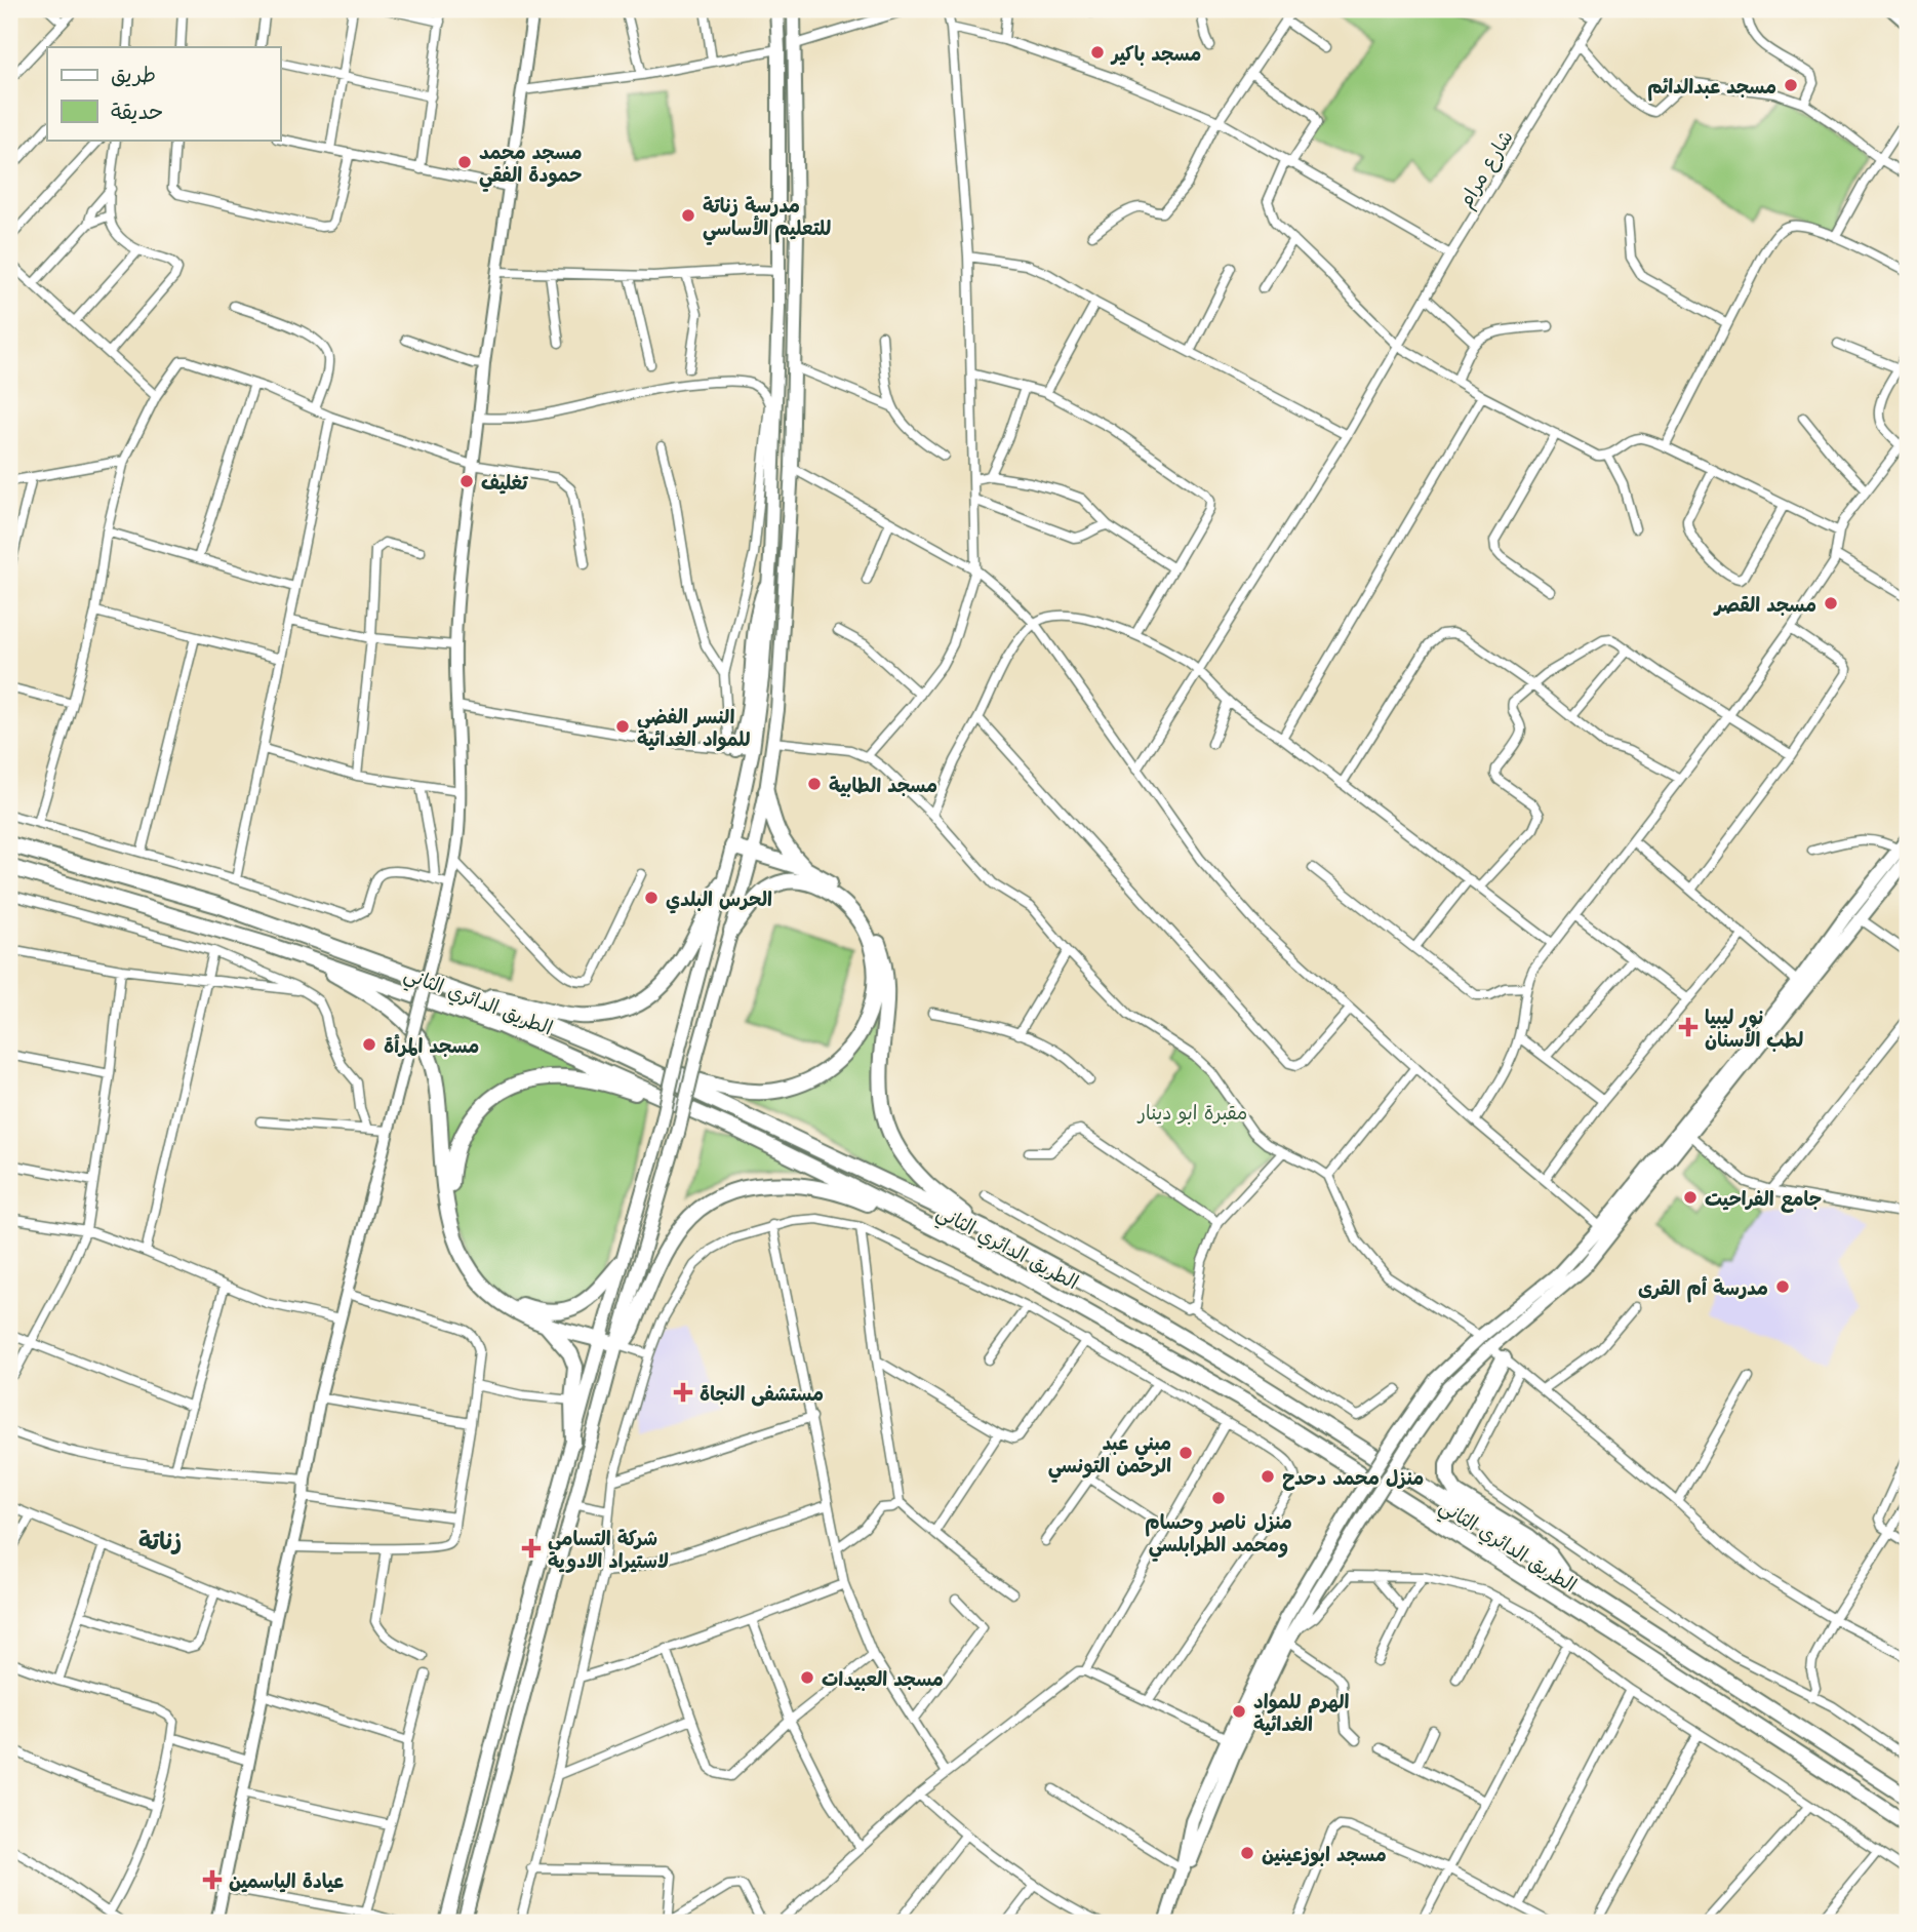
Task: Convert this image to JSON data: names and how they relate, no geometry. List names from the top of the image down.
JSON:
{
  "streets": {
    "highway": ["الطريق الدائري الثاني"],
    "street": ["شارع مرام"]
  },
  "districts": ["زناتة"],
  "parks": ["مقبرة ابو دينار"],
  "places": {
    "other": [
      "مسجد باكير",
      "مسجد عبدالدائم",
      "مسجد محمد حمودة الفقي",
      "مدرسة زناتة للتعليم الأساسي",
      "تغليف",
      "مسجد القصر",
      "النسر الفضي للمواد الغدائية",
      "مسجد الطابية",
      "الحرس البلدي",
      "مسجد المرأة",
      "جامع الفراحيت",
      "مدرسة أم القرى",
      "مبني عبد الرحمن التونسي",
      "منزل محمد دحدح",
      "منزل ناصر وحسام ومحمد الطرابلسي",
      "مسجد العبيدات",
      "الهرم للمواد الغدائية",
      "مسجد ابوزعينين"
    ],
    "health": [
      "نور ليبيا لطب الأسنان",
      "مستشفى النجاة",
      "شركة التسامي لاستيراد الادوية",
      "عيادة الياسمين"
    ]
  },
  "legend": ["طريق", "حديقة"]
}
